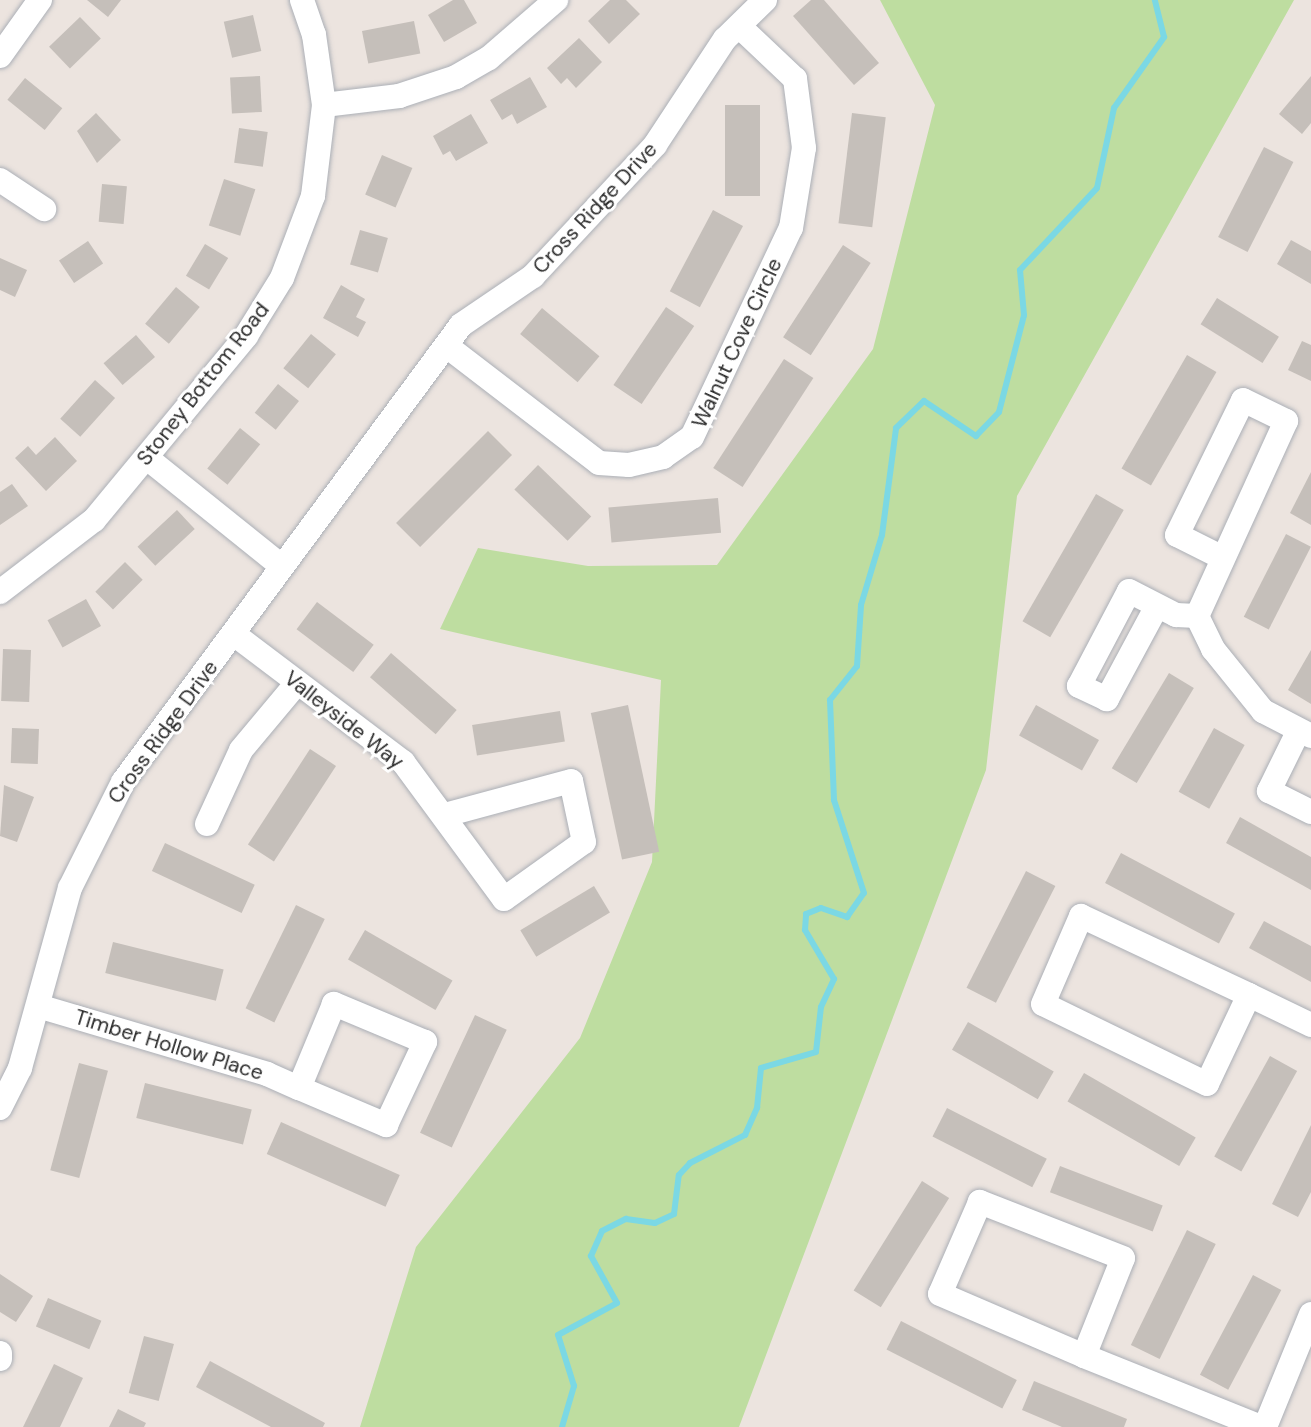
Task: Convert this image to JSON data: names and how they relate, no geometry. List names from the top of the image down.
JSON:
{
  "streets": {
    "street": [
      "Cross Ridge Drive",
      "Walnut Cove Circle",
      "Stoney Bottom Road",
      "Valleyside Way",
      "Timber Hollow Place"
    ]
  },
  "crossings": [
    ["Cross Ridge Drive", "Walnut Cove Circle"],
    ["Cross Ridge Drive", "Valleyside Way"],
    ["Cross Ridge Drive", "Timber Hollow Place"]
  ]
}
